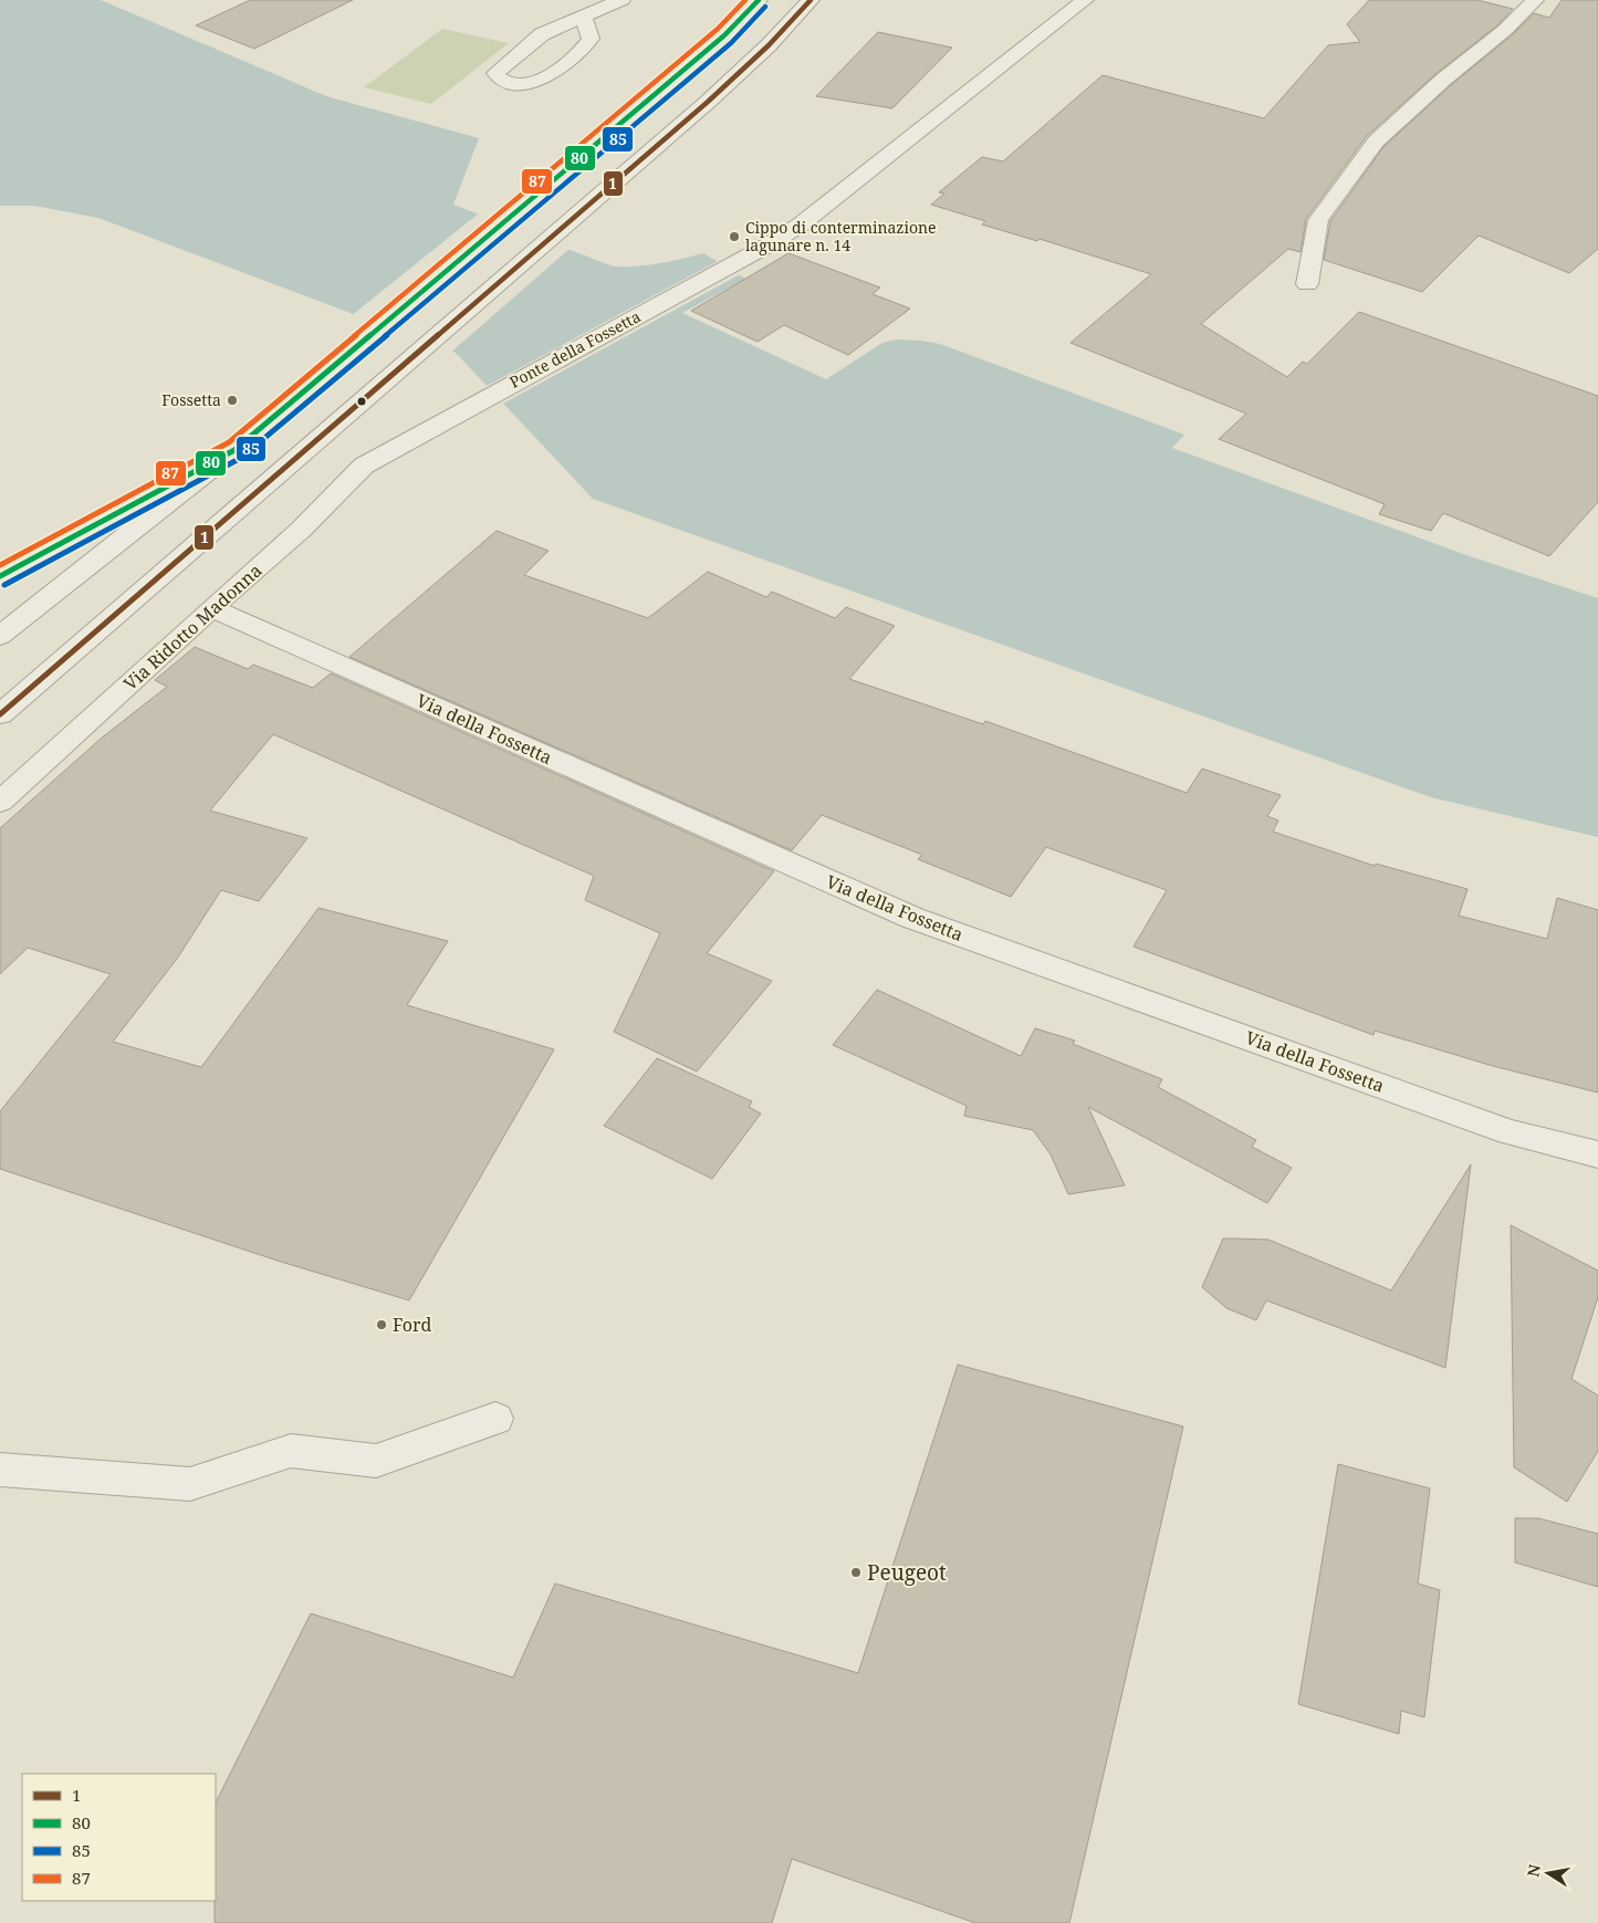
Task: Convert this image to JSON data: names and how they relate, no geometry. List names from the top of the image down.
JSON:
{
  "streets": {
    "street": ["Ponte della Fossetta", "Via Ridotto Madonna", "Via della Fossetta"]
  },
  "crossings": [
    ["Ponte della Fossetta", "Via Ridotto Madonna"],
    ["Via Ridotto Madonna", "Via della Fossetta"]
  ],
  "places": [
    "Cippo di conterminazione lagunare n. 14",
    "Fossetta",
    "Ford",
    "Peugeot"
  ],
  "lines": [
    "transit line 1",
    "transit line 80",
    "transit line 87",
    "transit line 85"
  ],
  "legend": [
    "1",
    "80",
    "85",
    "87"
  ],
  "north": "left"
}
